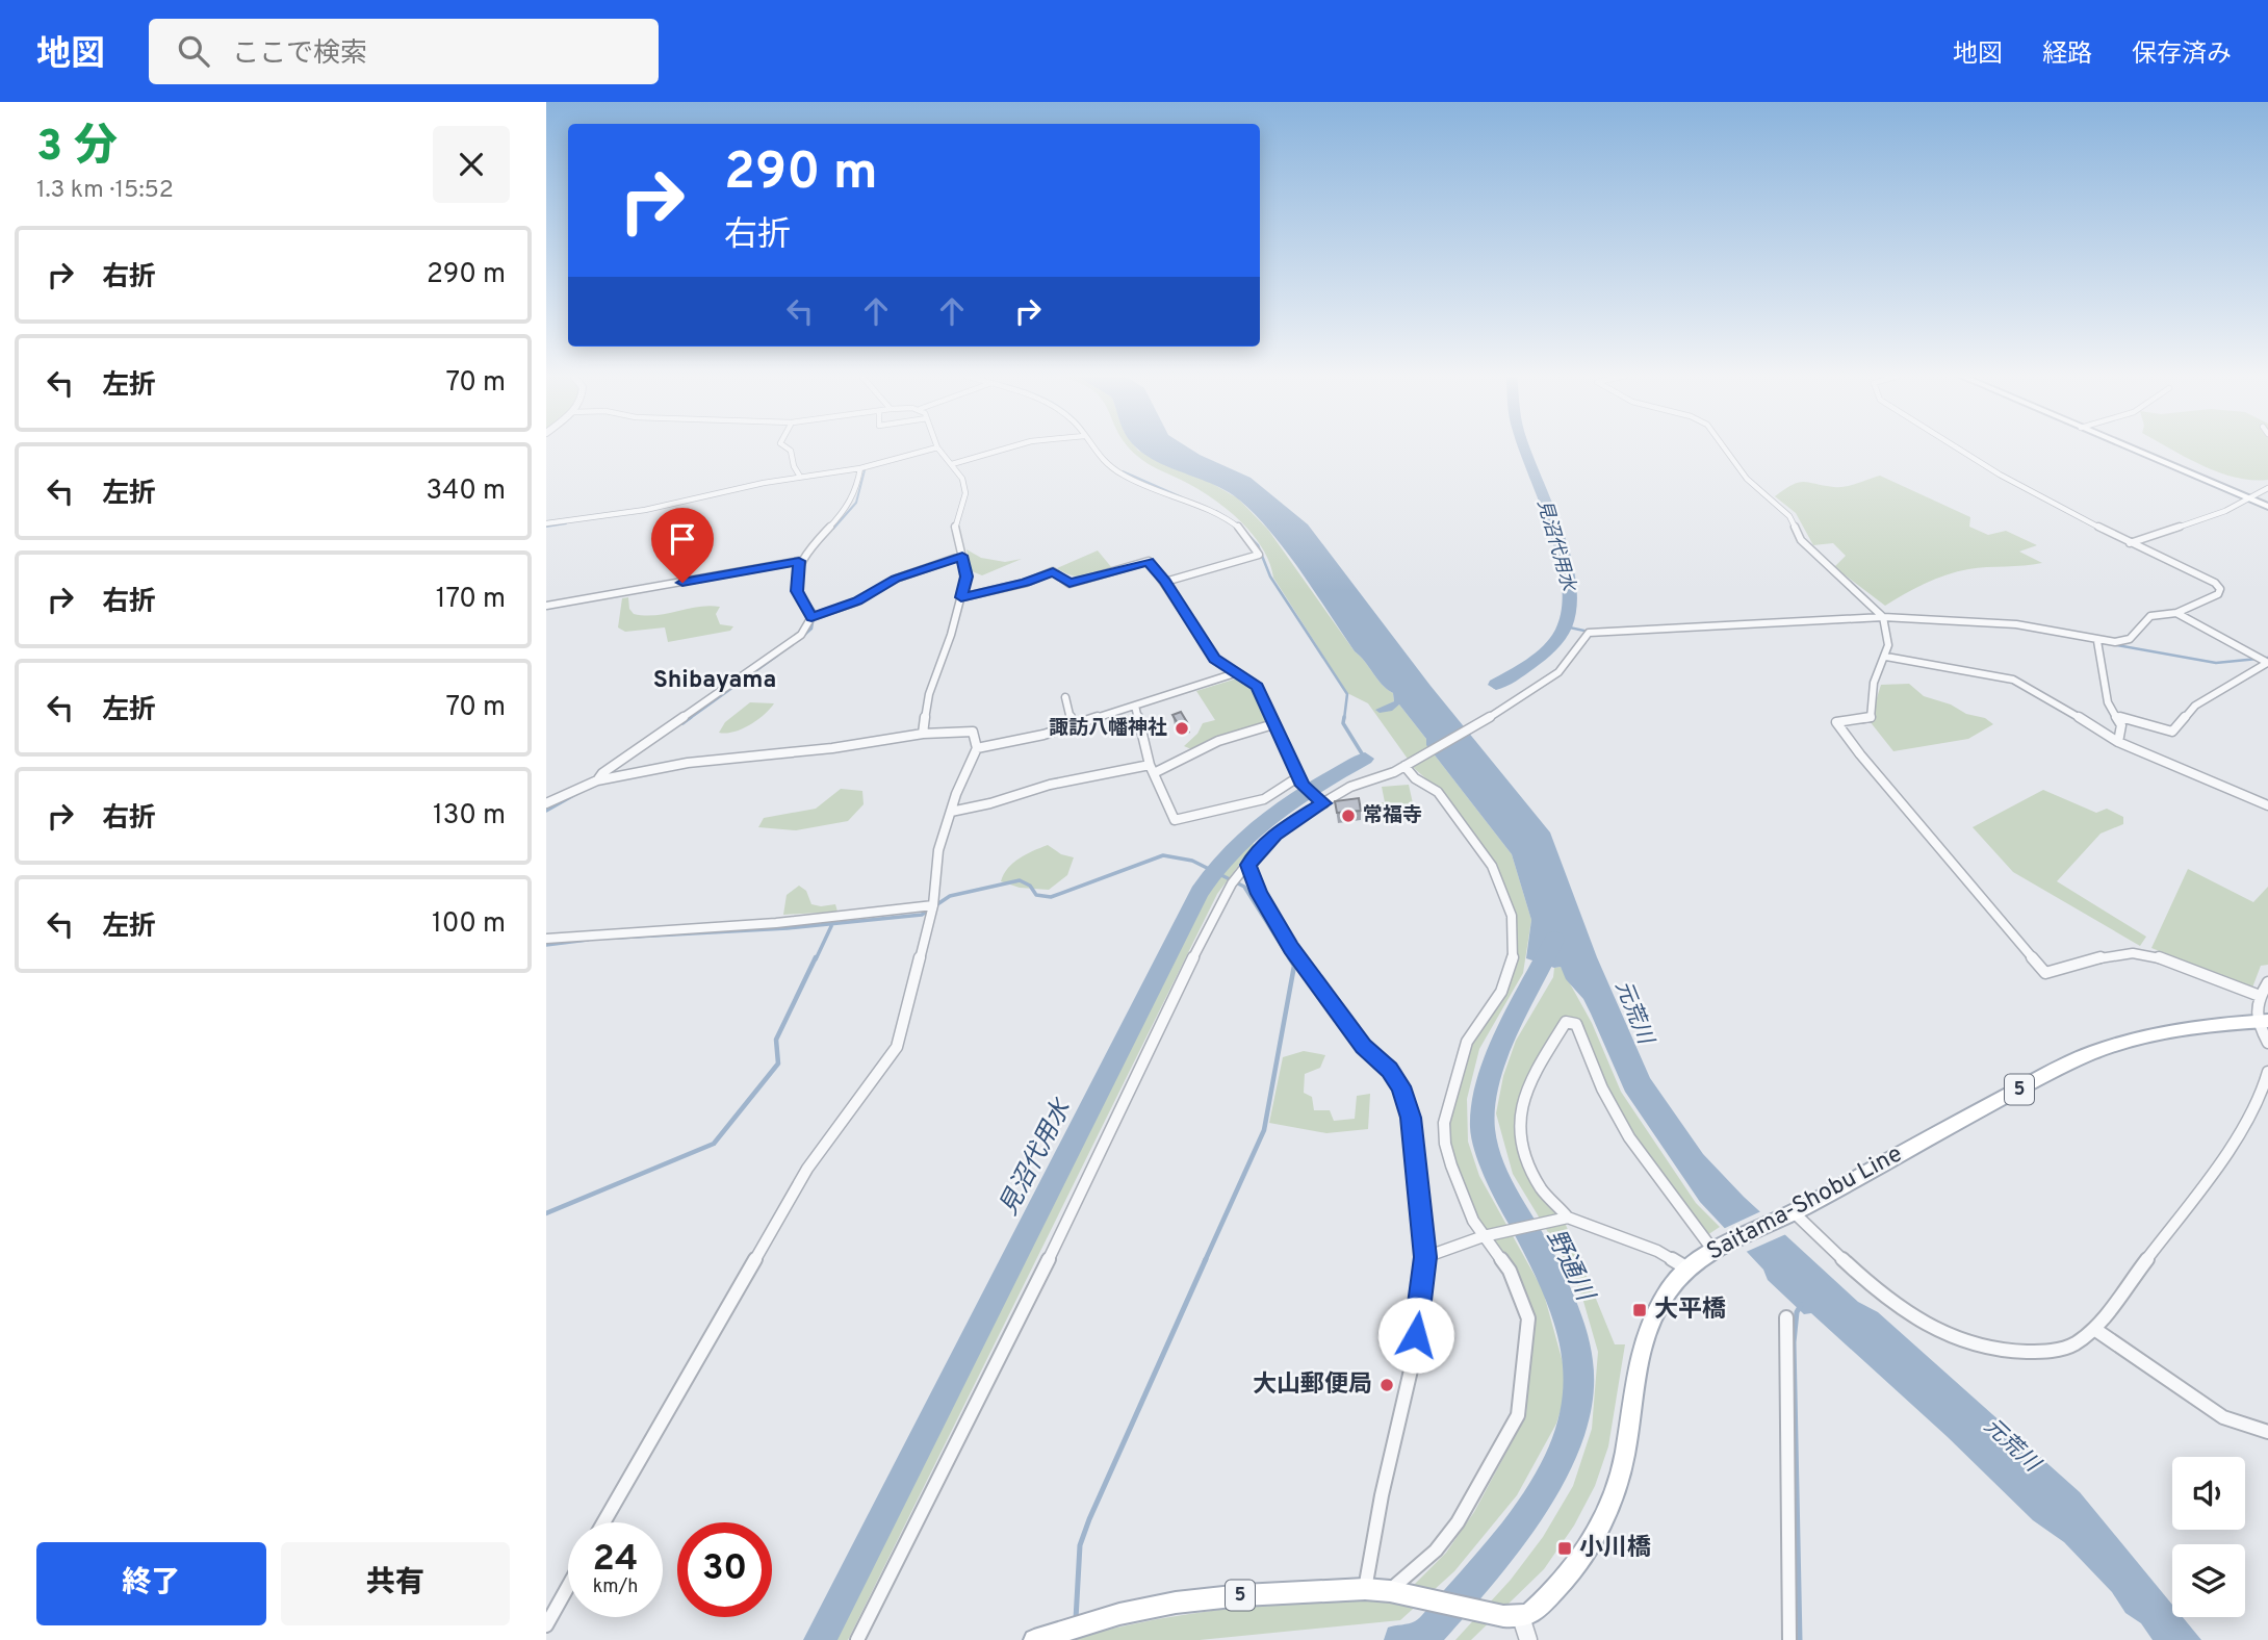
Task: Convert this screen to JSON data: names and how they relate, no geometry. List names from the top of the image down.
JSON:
{
  "streets": {
    "main road": ["5", "Saitama-Shobu Line"]
  },
  "crossings": [
    ["5", "Saitama-Shobu Line"]
  ],
  "districts": ["Shibayama"],
  "water": ["見沼代用水", "元荒川", "野通川"],
  "places": {
    "other": ["諏訪八幡神社", "常福寺", "大山郵便局"],
    "transit": ["大平橋", "小川橋"]
  },
  "page": {
    "header": "地図",
    "search": "ここで検索",
    "nav": ["地図", "経路", "保存済み"],
    "heading": ["3 分", "1.3 km · 15:52"],
    "turn": ["290 m", "右折"],
    "list": [
      {
        "name": "右折",
        "value": "290 m"
      },
      {
        "name": "左折",
        "value": "70 m"
      },
      {
        "name": "左折",
        "value": "340 m"
      },
      {
        "name": "右折",
        "value": "170 m"
      },
      {
        "name": "左折",
        "value": "70 m"
      },
      {
        "name": "右折",
        "value": "130 m"
      },
      {
        "name": "左折",
        "value": "100 m"
      }
    ],
    "speed": "24 km/h",
    "limit": "30",
    "buttons": ["終了", "共有"]
  }
}
